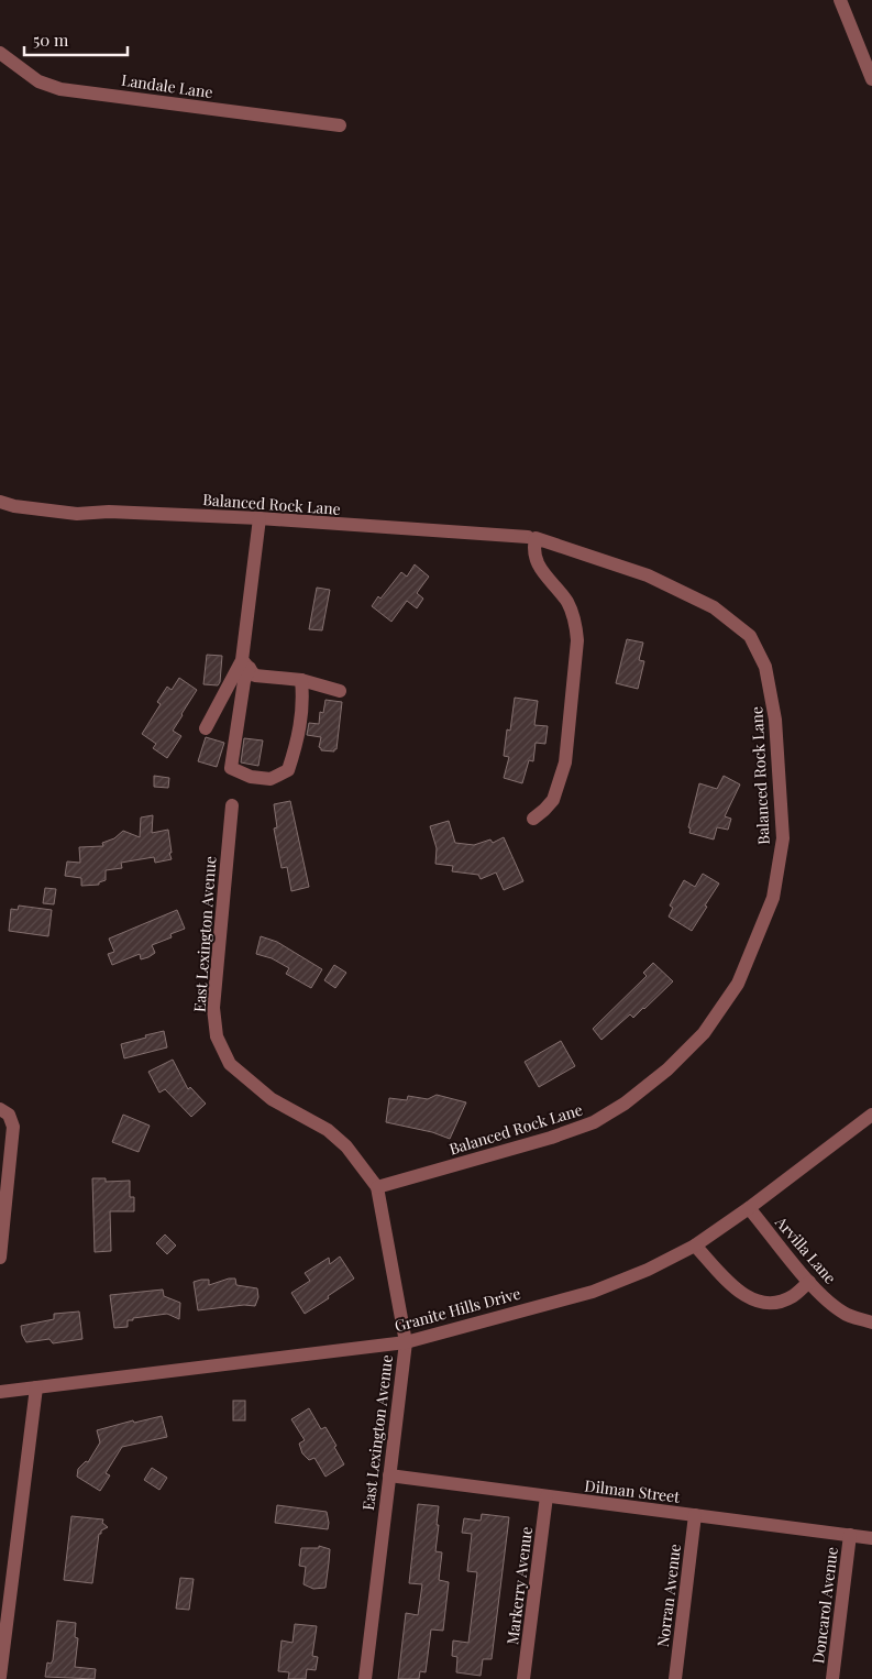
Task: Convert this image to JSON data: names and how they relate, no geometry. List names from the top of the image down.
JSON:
{
  "streets": {
    "street": [
      "Landale Lane",
      "Balanced Rock Lane",
      "East Lexington Avenue",
      "Arvilla Lane",
      "Granite Hills Drive",
      "Dilman Street",
      "Markerry Avenue",
      "Norran Avenue",
      "Doncarol Avenue"
    ]
  },
  "crossings": [
    ["Balanced Rock Lane", "East Lexington Avenue"],
    ["East Lexington Avenue", "Granite Hills Drive"],
    ["East Lexington Avenue", "Dilman Street"],
    ["Arvilla Lane", "Granite Hills Drive"],
    ["Dilman Street", "Markerry Avenue"],
    ["Dilman Street", "Norran Avenue"],
    ["Dilman Street", "Doncarol Avenue"]
  ],
  "scale_bar": "50 m"
}
